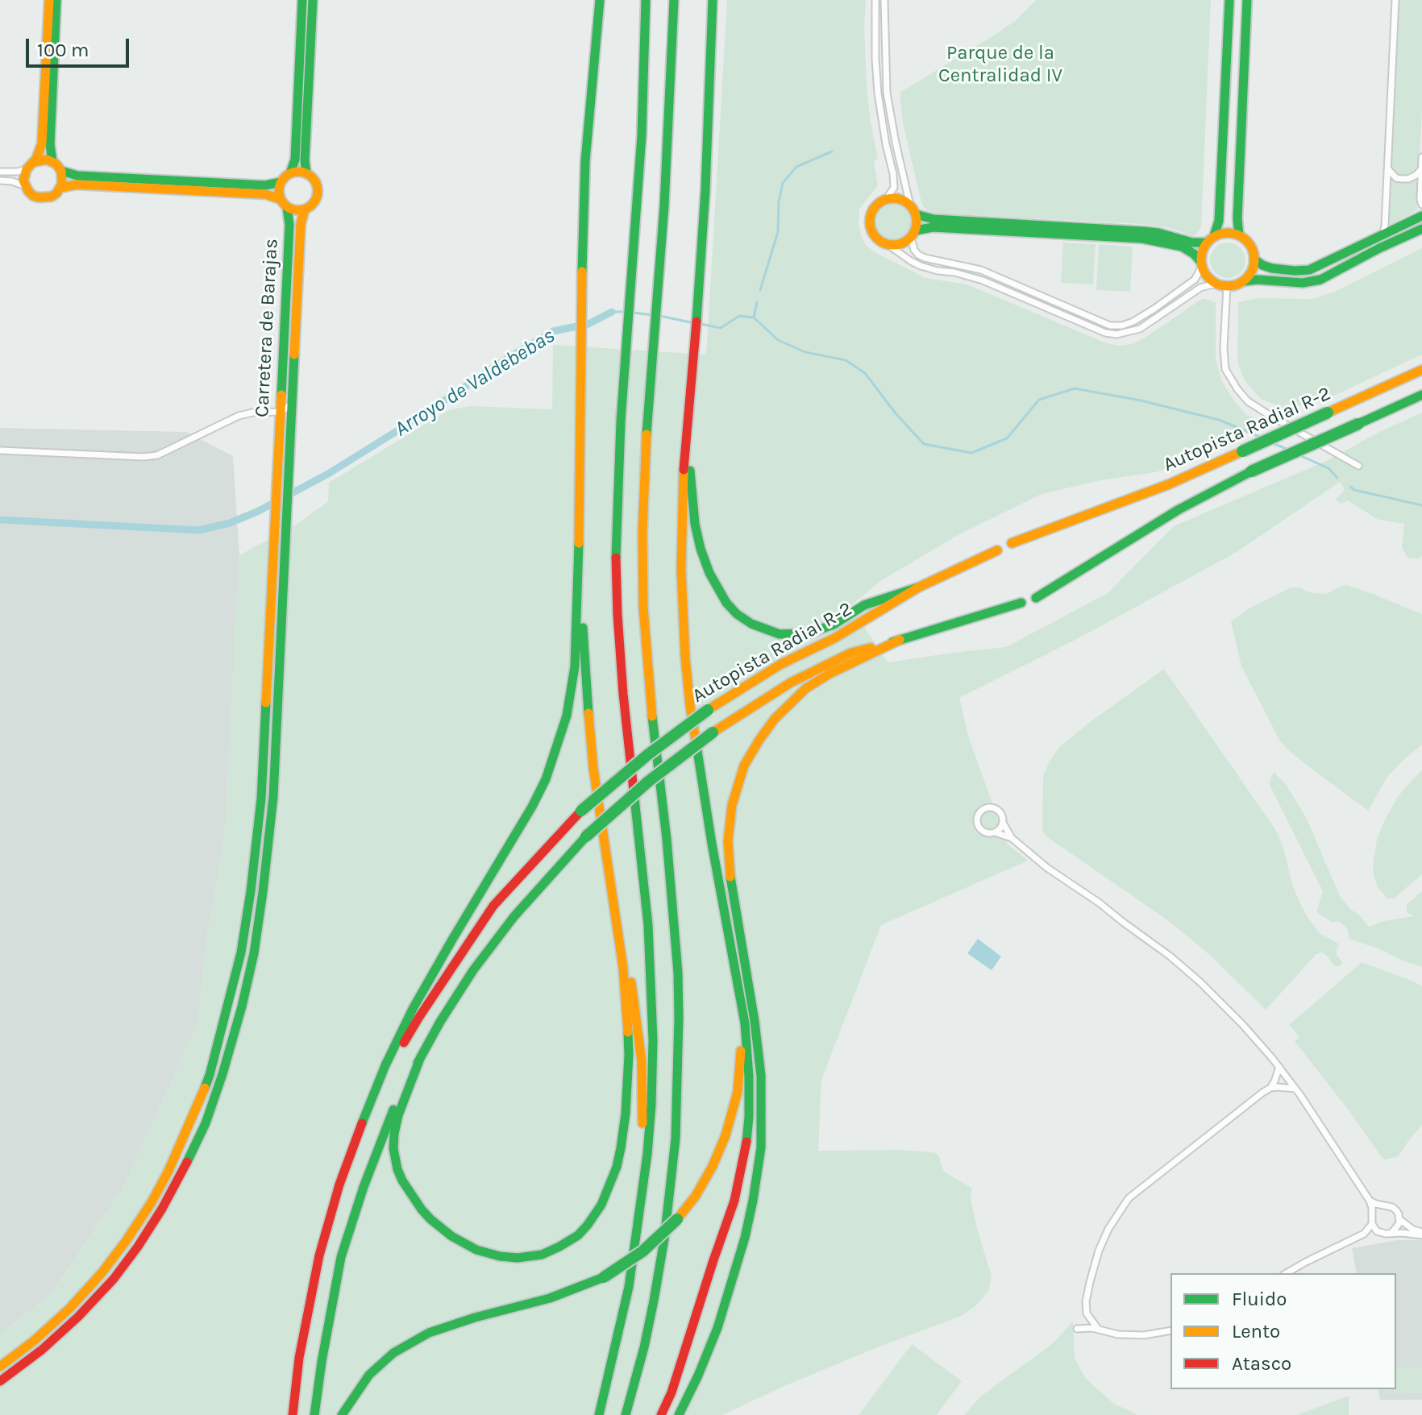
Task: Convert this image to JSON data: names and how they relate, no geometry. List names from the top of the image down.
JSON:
{
  "streets": {
    "main road": ["Carretera de Barajas", "Autopista Radial R-2"]
  },
  "water": ["Arroyo de Valdebebas"],
  "parks": ["Parque de la Centralidad IV"],
  "legend": ["Fluido", "Lento", "Atasco"],
  "scale_bar": "100 m"
}
